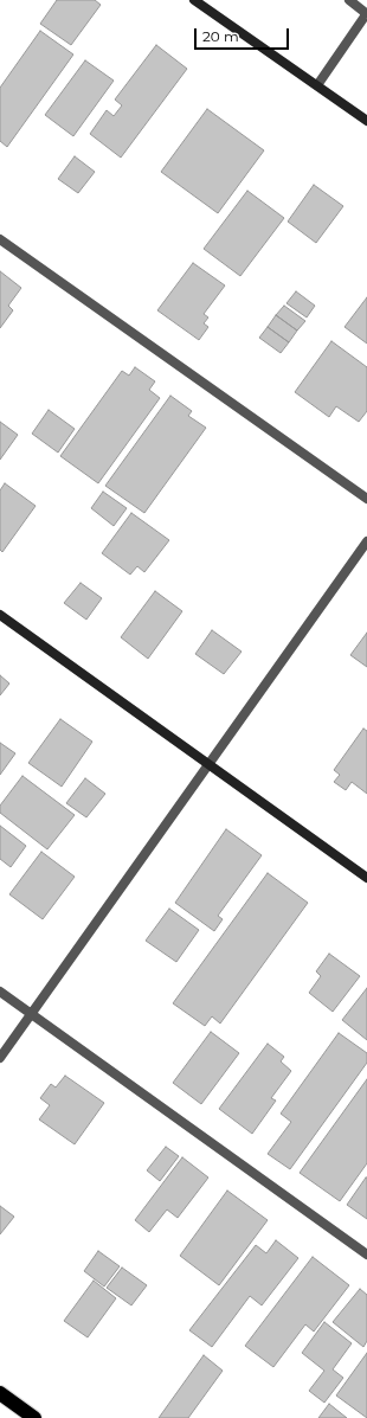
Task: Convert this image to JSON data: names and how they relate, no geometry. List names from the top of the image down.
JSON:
{
  "scale_bar": "20 m"
}
